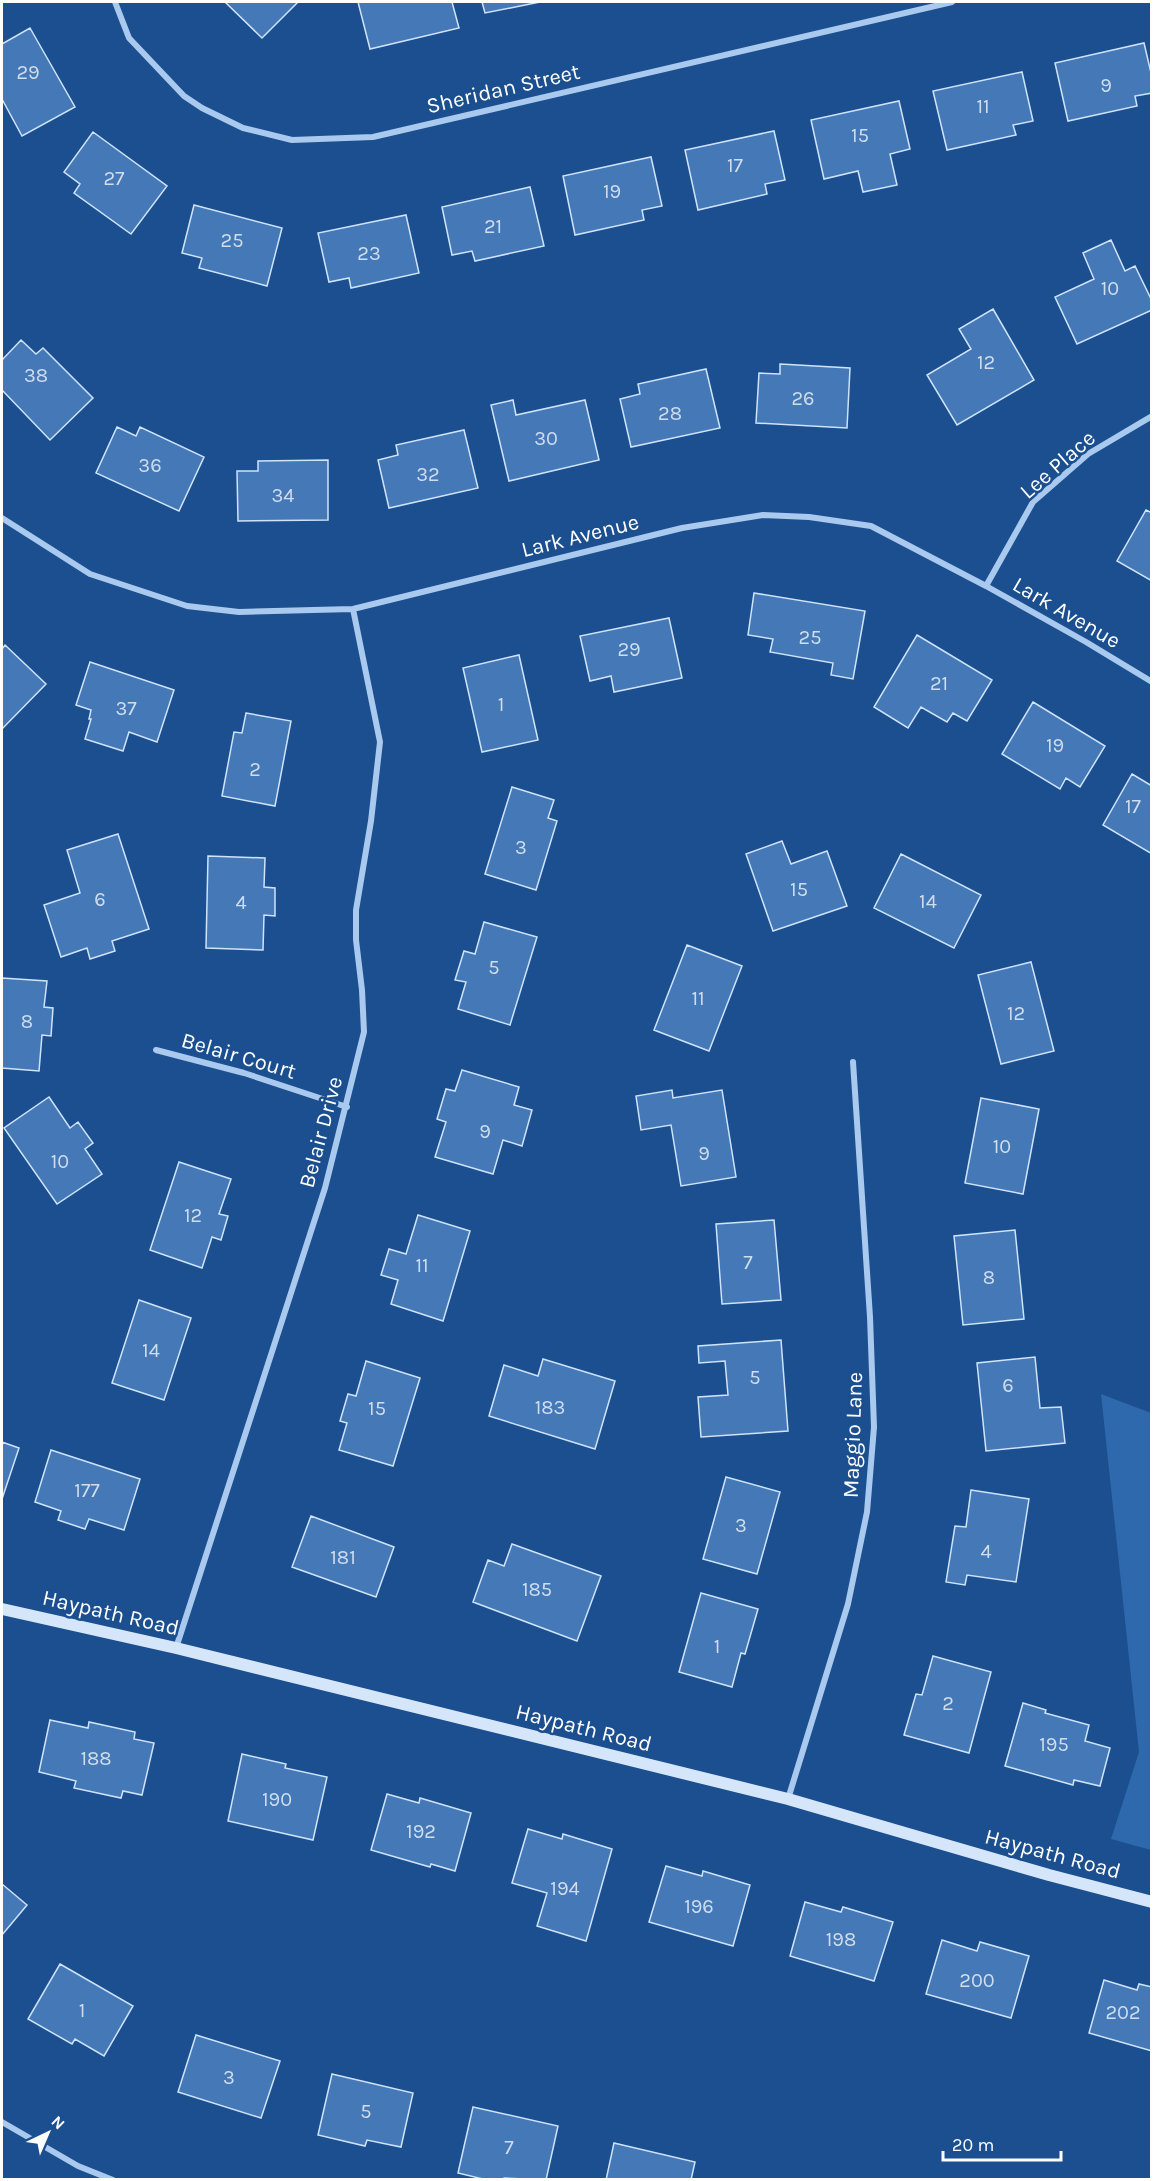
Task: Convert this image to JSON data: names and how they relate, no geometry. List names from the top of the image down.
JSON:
{
  "streets": {
    "street": [
      "Sheridan Street",
      "Lee Place",
      "Lark Avenue",
      "Belair Court",
      "Belair Drive",
      "Maggio Lane",
      "Haypath Road"
    ]
  },
  "crossings": [
    ["Lee Place", "Lark Avenue"],
    ["Lark Avenue", "Belair Drive"],
    ["Belair Court", "Belair Drive"],
    ["Belair Drive", "Haypath Road"],
    ["Maggio Lane", "Haypath Road"]
  ],
  "house_numbers": [
    "29",
    "9",
    "11",
    "15",
    "17",
    "27",
    "19",
    "21",
    "25",
    "23",
    "10",
    "12",
    "38",
    "26",
    "28",
    "30",
    "36",
    "32",
    "34",
    "25",
    "29",
    "21",
    "1",
    "37",
    "19",
    "2",
    "17",
    "3",
    "15",
    "6",
    "14",
    "4",
    "5",
    "11",
    "12",
    "8",
    "9",
    "10",
    "9",
    "10",
    "12",
    "7",
    "11",
    "8",
    "14",
    "5",
    "6",
    "183",
    "15",
    "177",
    "3",
    "4",
    "181",
    "185",
    "1",
    "2",
    "195",
    "188",
    "190",
    "192",
    "194",
    "196",
    "198",
    "200",
    "1",
    "202",
    "3",
    "5",
    "7"
  ],
  "scale_bar": "20 m",
  "north": "top right"
}
